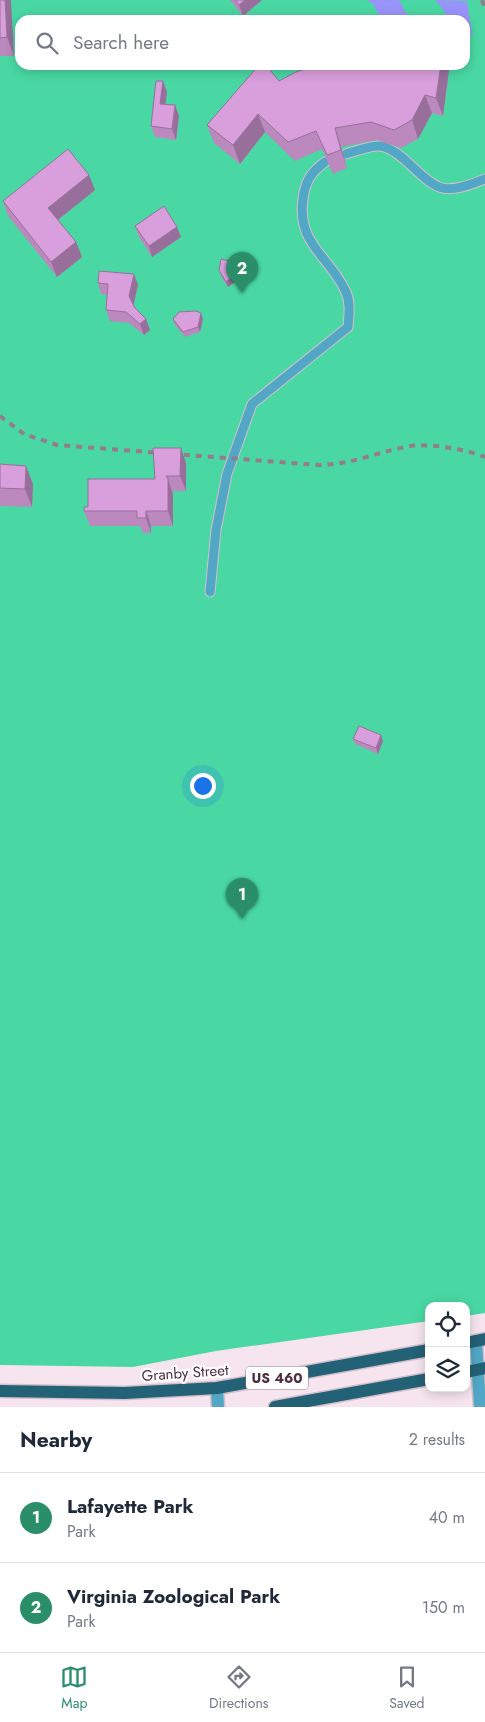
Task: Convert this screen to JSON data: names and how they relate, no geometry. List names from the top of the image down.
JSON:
{
  "streets": {
    "main road": ["Granby Street", "US 460"]
  },
  "page": {
    "search": "Search here",
    "pins": ["2", "1"],
    "heading": ["Nearby", "2 results"],
    "list": [
      {
        "mark": "1",
        "name": "Lafayette Park",
        "note": "Park",
        "value": "40 m"
      },
      {
        "mark": "2",
        "name": "Virginia Zoological Park",
        "note": "Park",
        "value": "150 m"
      }
    ],
    "nav": ["Map", "Directions", "Saved"]
  }
}
